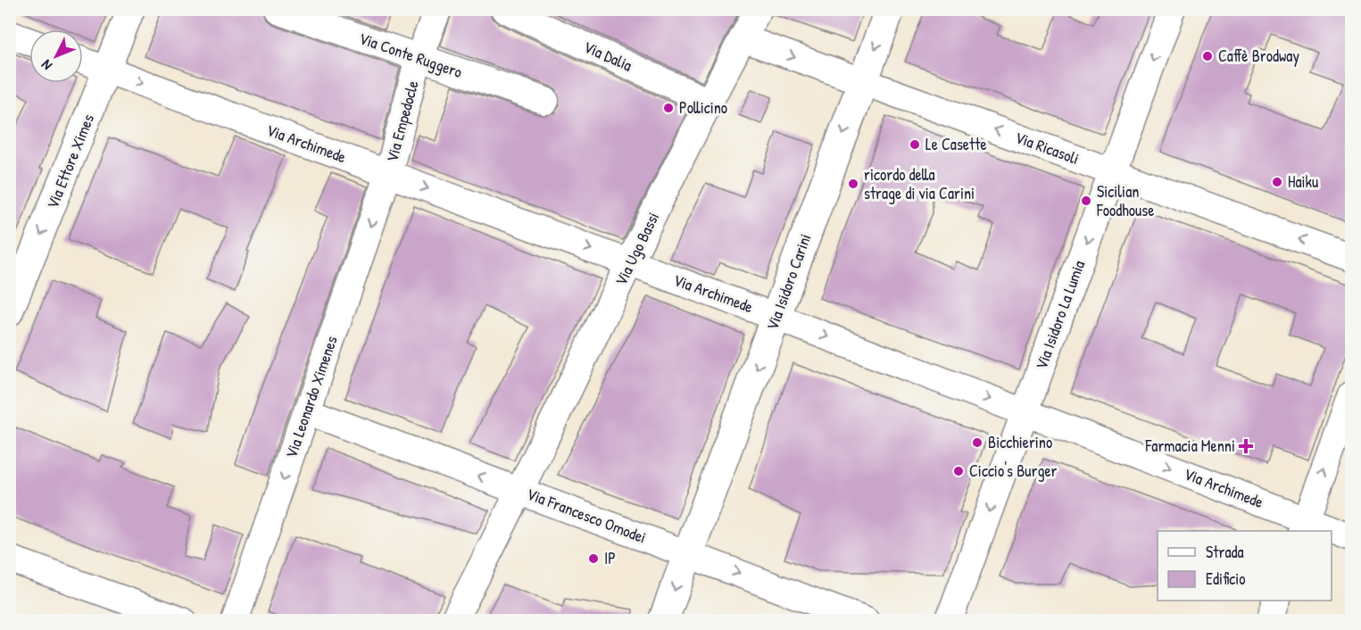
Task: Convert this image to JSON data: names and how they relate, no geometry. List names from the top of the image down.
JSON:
{
  "streets": {
    "street": [
      "Via Conte Ruggero",
      "Via Dalia",
      "Via Empedocle",
      "Via Archimede",
      "Via Ricasoli",
      "Via Ettore Ximes",
      "Via Ugo Bassi",
      "Via Isidoro Carini",
      "Via Isidoro La Lumia",
      "Via Leonardo Ximenes",
      "Via Francesco Omodei"
    ]
  },
  "crossings": [
    ["Via Conte Ruggero", "Via Empedocle"],
    ["Via Dalia", "Via Ugo Bassi"],
    ["Via Empedocle", "Via Archimede"],
    ["Via Empedocle", "Via Leonardo Ximenes"],
    ["Via Archimede", "Via Ettore Ximes"],
    ["Via Archimede", "Via Ugo Bassi"],
    ["Via Archimede", "Via Isidoro Carini"],
    ["Via Archimede", "Via Isidoro La Lumia"],
    ["Via Archimede", "Via Leonardo Ximenes"],
    ["Via Ricasoli", "Via Ugo Bassi"],
    ["Via Ricasoli", "Via Isidoro Carini"],
    ["Via Ricasoli", "Via Isidoro La Lumia"],
    ["Via Ugo Bassi", "Via Francesco Omodei"],
    ["Via Isidoro Carini", "Via Francesco Omodei"],
    ["Via Leonardo Ximenes", "Via Francesco Omodei"]
  ],
  "one_way": [
    "Via Archimede",
    "Via Ettore Ximes",
    "Via Isidoro Carini",
    "Via Isidoro La Lumia",
    "Via Leonardo Ximenes"
  ],
  "places": {
    "other": [
      "Caffè Brodway",
      "Pollicino",
      "Le Casette",
      "Haiku",
      "ricordo della strage di via Carini",
      "Sicilian Foodhouse",
      "Bicchierino",
      "Ciccio's Burger",
      "IP"
    ],
    "health": ["Farmacia Menni"]
  },
  "legend": ["Strada", "Edificio"],
  "north": "bottom left"
}
